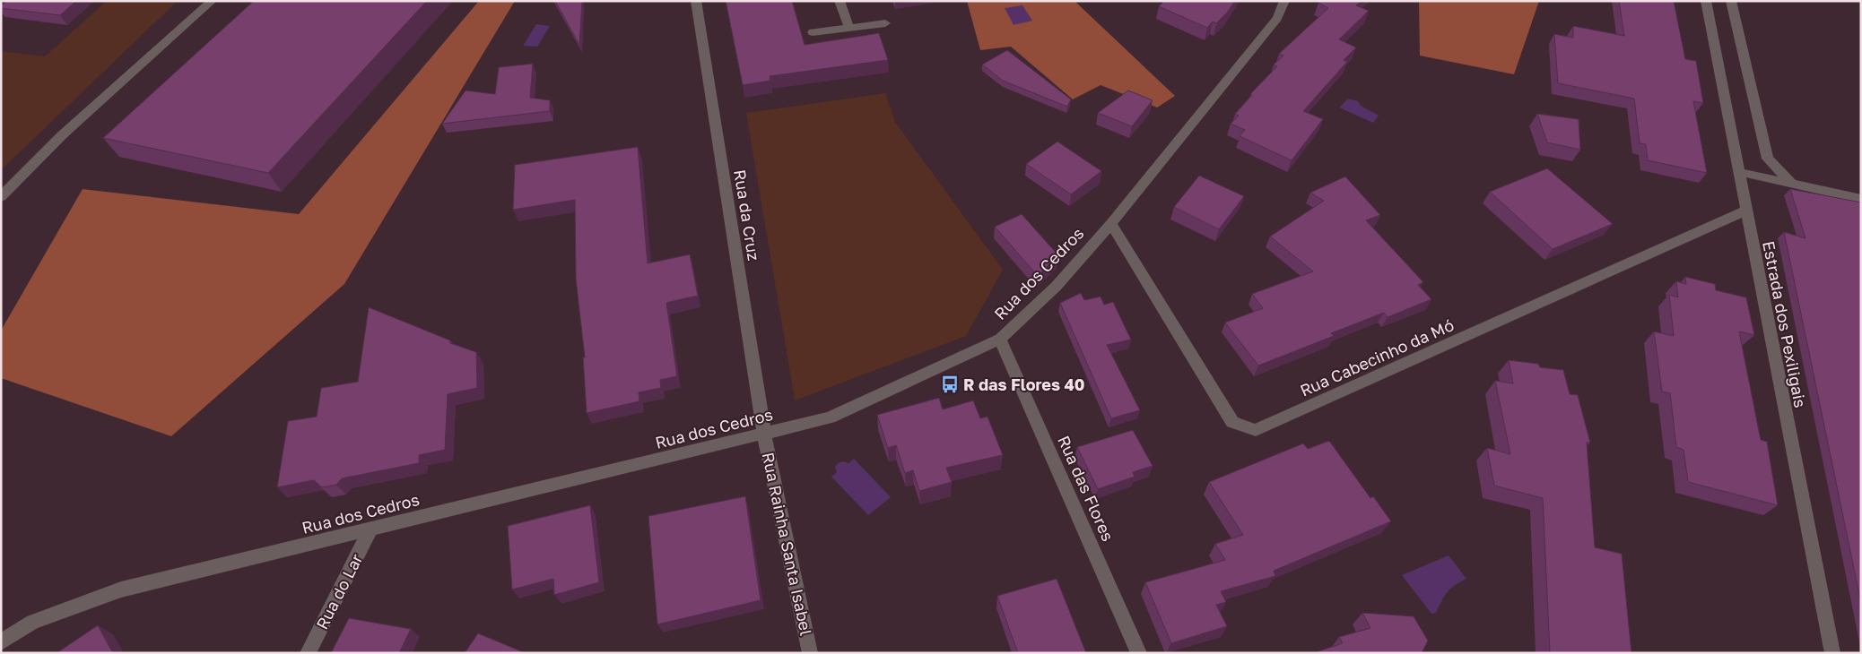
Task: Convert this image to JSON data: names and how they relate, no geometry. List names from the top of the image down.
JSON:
{
  "streets": {
    "street": [
      "Rua da Cruz",
      "Rua dos Cedros",
      "Estrada dos Pexiligais",
      "Rua Cabecinho da Mó",
      "Rua das Flores",
      "Rua Rainha Santa Isabel",
      "Rua do Lar"
    ]
  },
  "crossings": [
    ["Rua da Cruz", "Rua dos Cedros"],
    ["Rua da Cruz", "Rua Rainha Santa Isabel"],
    ["Rua dos Cedros", "Rua Cabecinho da Mó"],
    ["Rua dos Cedros", "Rua das Flores"],
    ["Rua dos Cedros", "Rua Rainha Santa Isabel"],
    ["Rua dos Cedros", "Rua do Lar"],
    ["Estrada dos Pexiligais", "Rua Cabecinho da Mó"]
  ],
  "places": {
    "bus stop": ["R das Flores 40"]
  }
}
